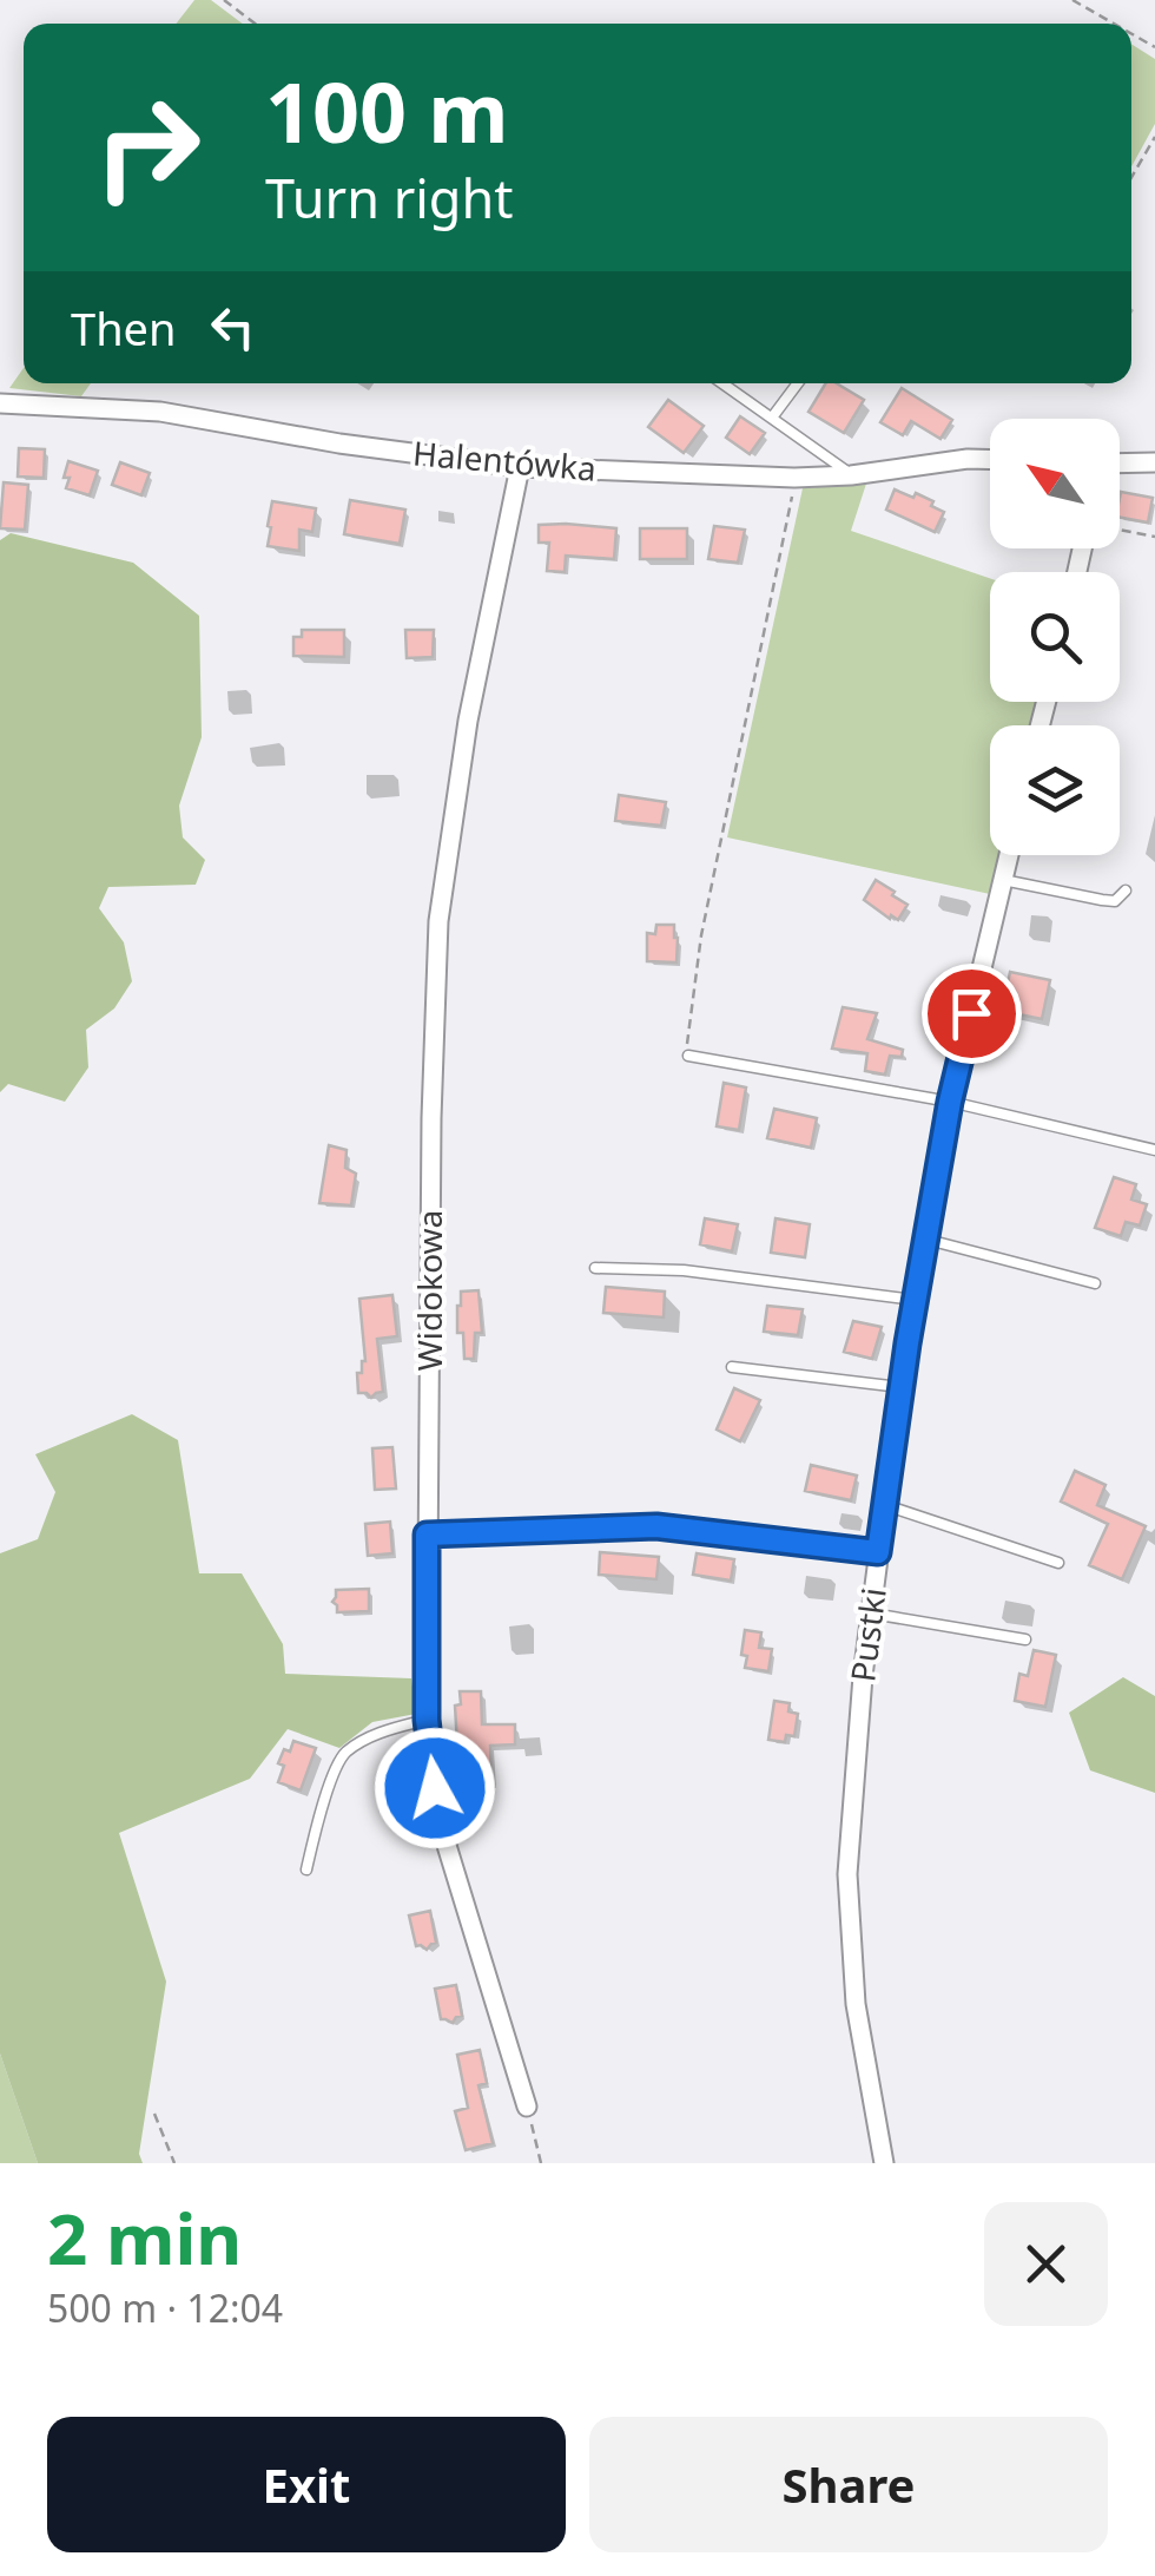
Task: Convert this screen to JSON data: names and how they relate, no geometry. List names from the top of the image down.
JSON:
{
  "streets": {
    "street": ["Halentówka", "Widokowa", "Pustki"]
  },
  "crossings": [
    ["Halentówka", "Widokowa"]
  ],
  "north": "top left",
  "page": {
    "turn": ["100 m", "Turn right"],
    "then": "Then",
    "heading": ["2 min", "500 m · 12:04"],
    "buttons": ["Exit", "Share"]
  }
}
